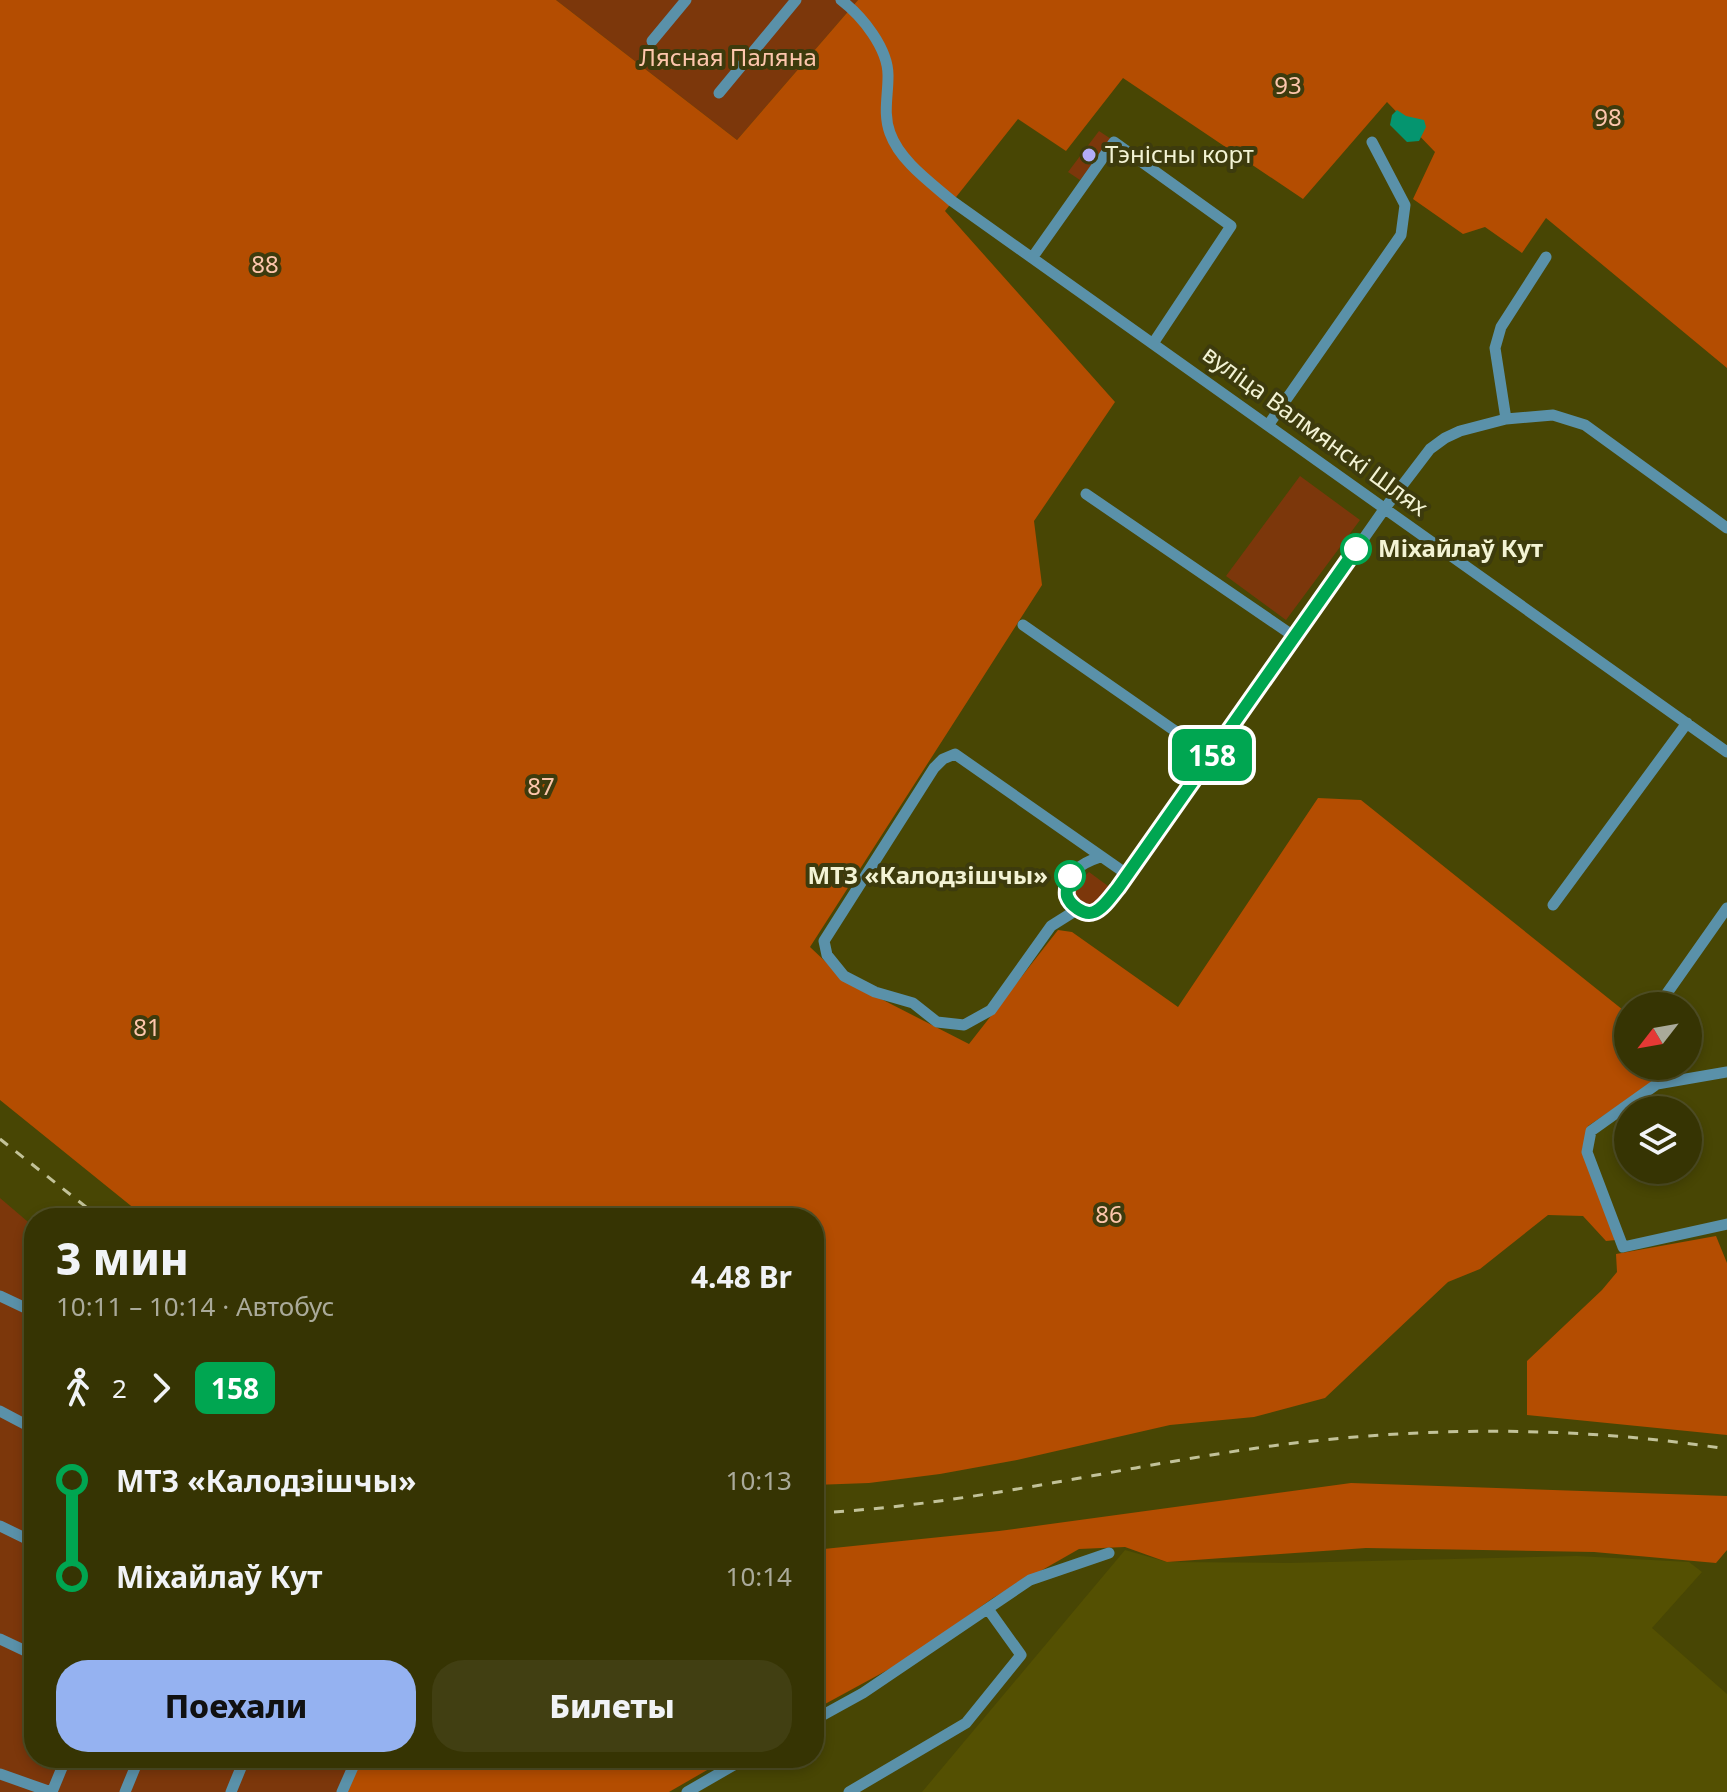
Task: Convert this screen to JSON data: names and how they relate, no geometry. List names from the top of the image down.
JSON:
{
  "streets": {
    "street": ["вуліца Валмянскі Шлях"]
  },
  "parks": [
    "Лясная Паляна",
    "93",
    "98",
    "88",
    "87",
    "81",
    "86"
  ],
  "places": ["Тэнісны корт", "Міхайлаў Кут", "МТЗ «Калодзішчы»"],
  "lines": ["bus line 158"],
  "north": "bottom left",
  "page": {
    "on_map": "158",
    "heading": ["3 мин", "10:11 – 10:14 · Автобус", "4.48 Br"],
    "legs": ["2", "158"],
    "list": [
      {
        "name": "МТЗ «Калодзішчы»",
        "value": "10:13"
      },
      {
        "name": "Міхайлаў Кут",
        "value": "10:14"
      }
    ],
    "buttons": ["Поехали", "Билеты"]
  }
}
